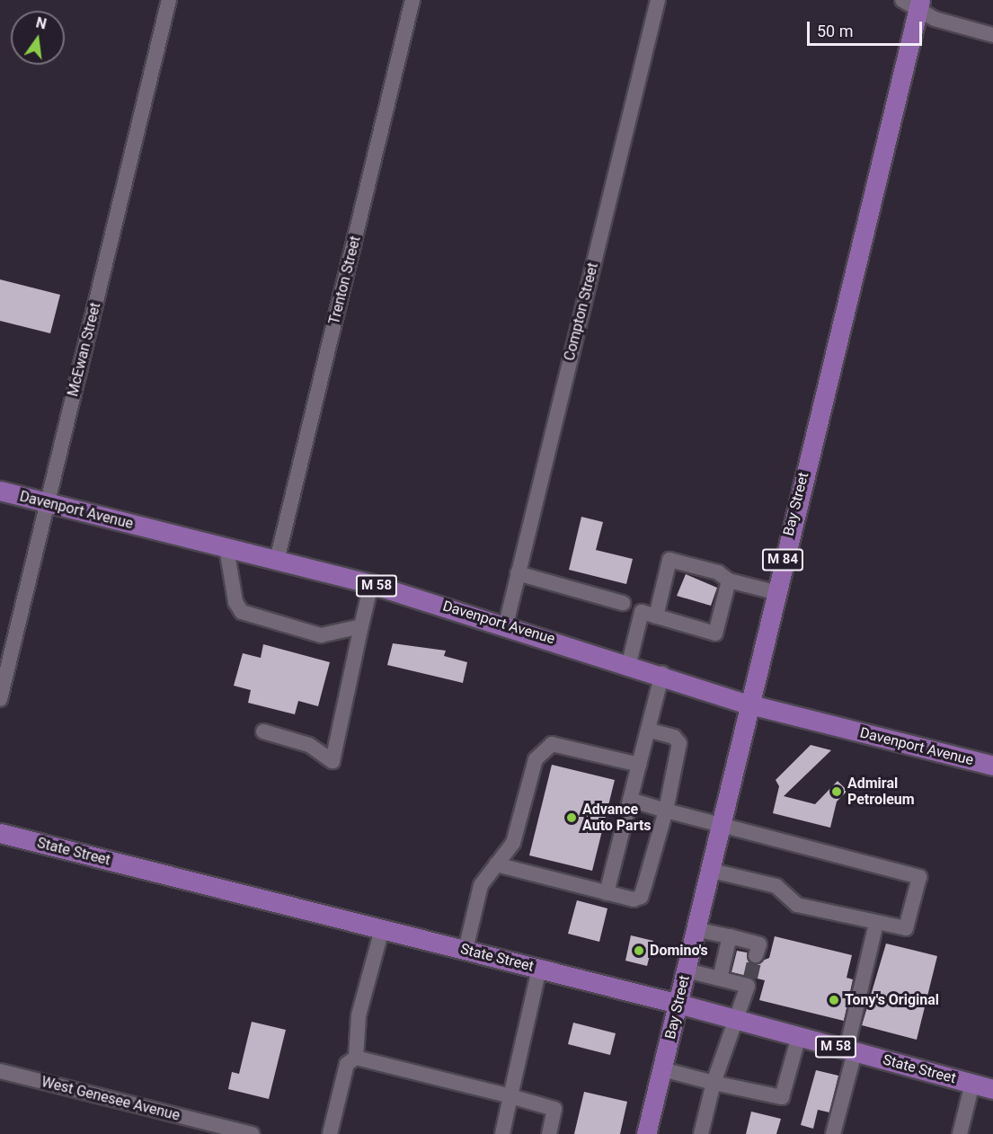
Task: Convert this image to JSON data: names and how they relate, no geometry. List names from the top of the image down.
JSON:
{
  "streets": {
    "main road": [
      "Bay Street",
      "Davenport Avenue",
      "M 84",
      "M 58",
      "State Street"
    ],
    "street": [
      "Trenton Street",
      "Compton Street",
      "McEwan Street",
      "West Genesee Avenue"
    ]
  },
  "crossings": [
    ["Trenton Street", "Davenport Avenue"],
    ["Compton Street", "Davenport Avenue"],
    ["McEwan Street", "Davenport Avenue"],
    ["Bay Street", "Davenport Avenue"],
    ["Bay Street", "State Street"]
  ],
  "places": [
    "Admiral Petroleum",
    "Advance Auto Parts",
    "Domino's",
    "Tony's Original"
  ],
  "scale_bar": "50 m",
  "north": "top"
}
